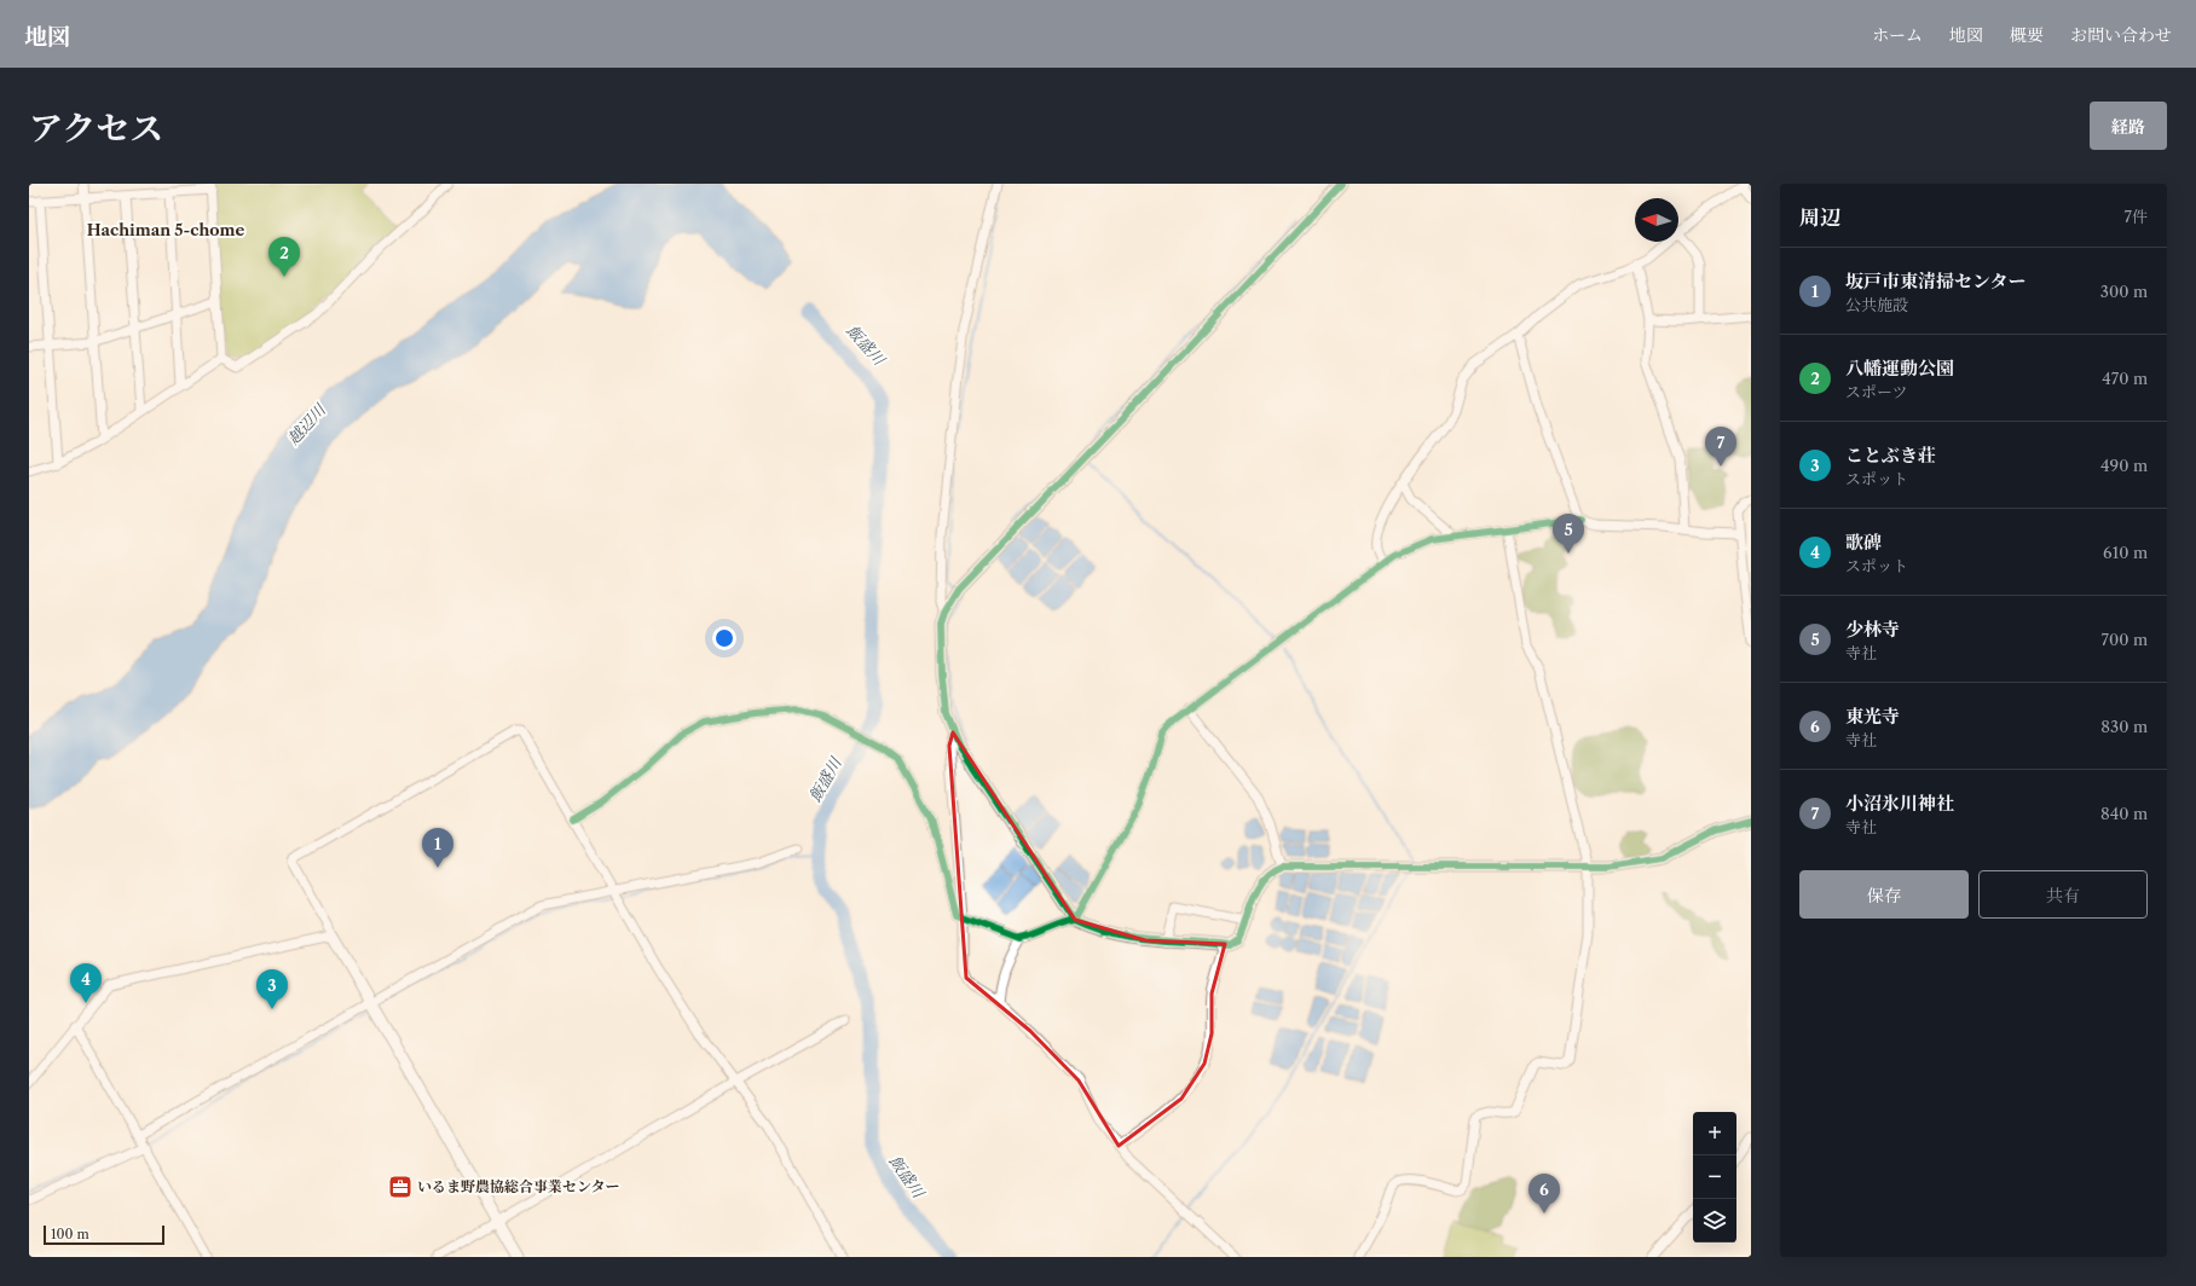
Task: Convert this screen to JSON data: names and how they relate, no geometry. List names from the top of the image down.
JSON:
{
  "districts": ["Hachiman 5-chome"],
  "water": ["飯盛川", "越辺川"],
  "places": {
    "office": ["いるま野農協総合事業センター"]
  },
  "scale_bar": "100 m",
  "north": "left",
  "page": {
    "header": "地図",
    "nav": [
      "ホーム",
      "地図",
      "概要",
      "お問い合わせ"
    ],
    "title": "アクセス",
    "buttons": [
      "経路",
      ["保存", "共有"]
    ],
    "heading": ["周辺", "7件"],
    "pins": [
      "2",
      "7",
      "5",
      "1",
      "4",
      "3",
      "6"
    ],
    "list": [
      {
        "mark": "1",
        "name": "坂戸市東清掃センター",
        "note": "公共施設",
        "value": "300 m"
      },
      {
        "mark": "2",
        "name": "八幡運動公園",
        "note": "スポーツ",
        "value": "470 m"
      },
      {
        "mark": "3",
        "name": "ことぶき荘",
        "note": "スポット",
        "value": "490 m"
      },
      {
        "mark": "4",
        "name": "歌碑",
        "note": "スポット",
        "value": "610 m"
      },
      {
        "mark": "5",
        "name": "少林寺",
        "note": "寺社",
        "value": "700 m"
      },
      {
        "mark": "6",
        "name": "東光寺",
        "note": "寺社",
        "value": "830 m"
      },
      {
        "mark": "7",
        "name": "小沼氷川神社",
        "note": "寺社",
        "value": "840 m"
      }
    ],
    "map_buttons": ["+", "−"],
    "scale": "100 m"
  }
}
